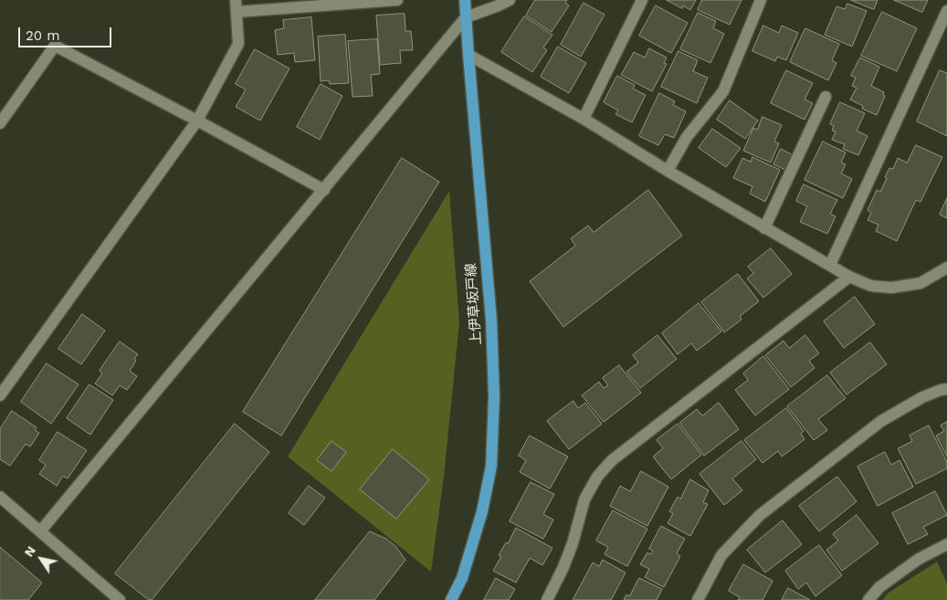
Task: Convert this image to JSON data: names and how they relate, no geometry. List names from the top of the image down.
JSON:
{
  "streets": {
    "main road": ["上伊草坂戸線"]
  },
  "scale_bar": "20 m",
  "north": "top left"
}
